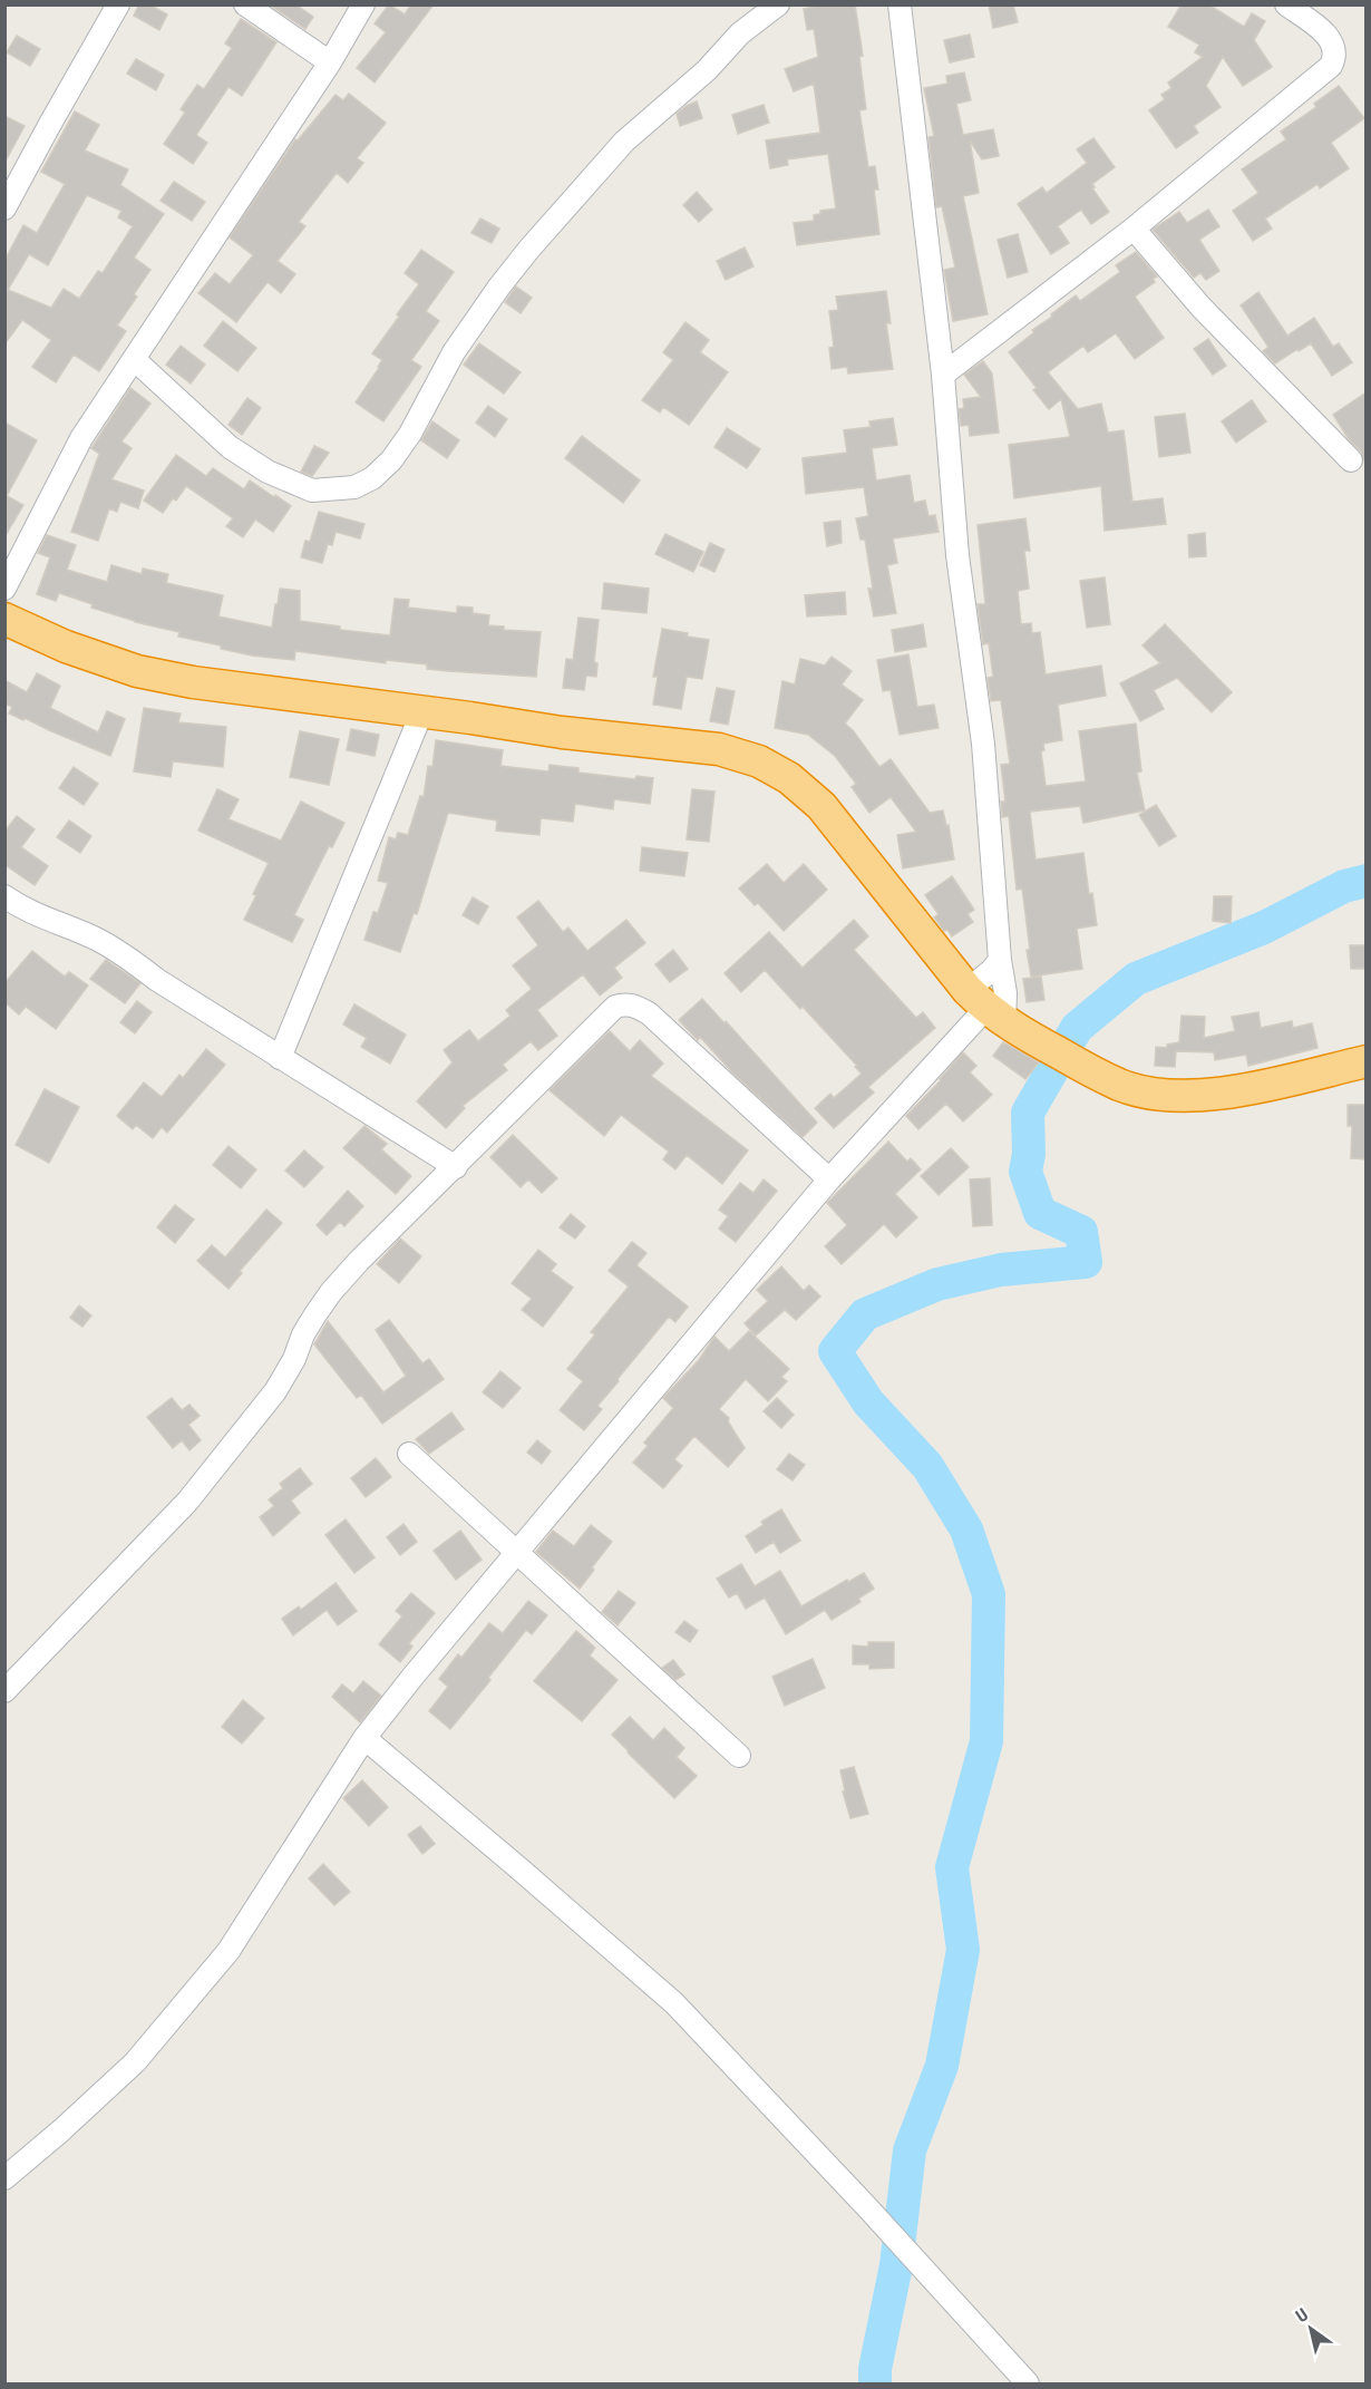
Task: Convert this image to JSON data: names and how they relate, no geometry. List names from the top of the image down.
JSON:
{
  "north": "top left"
}
